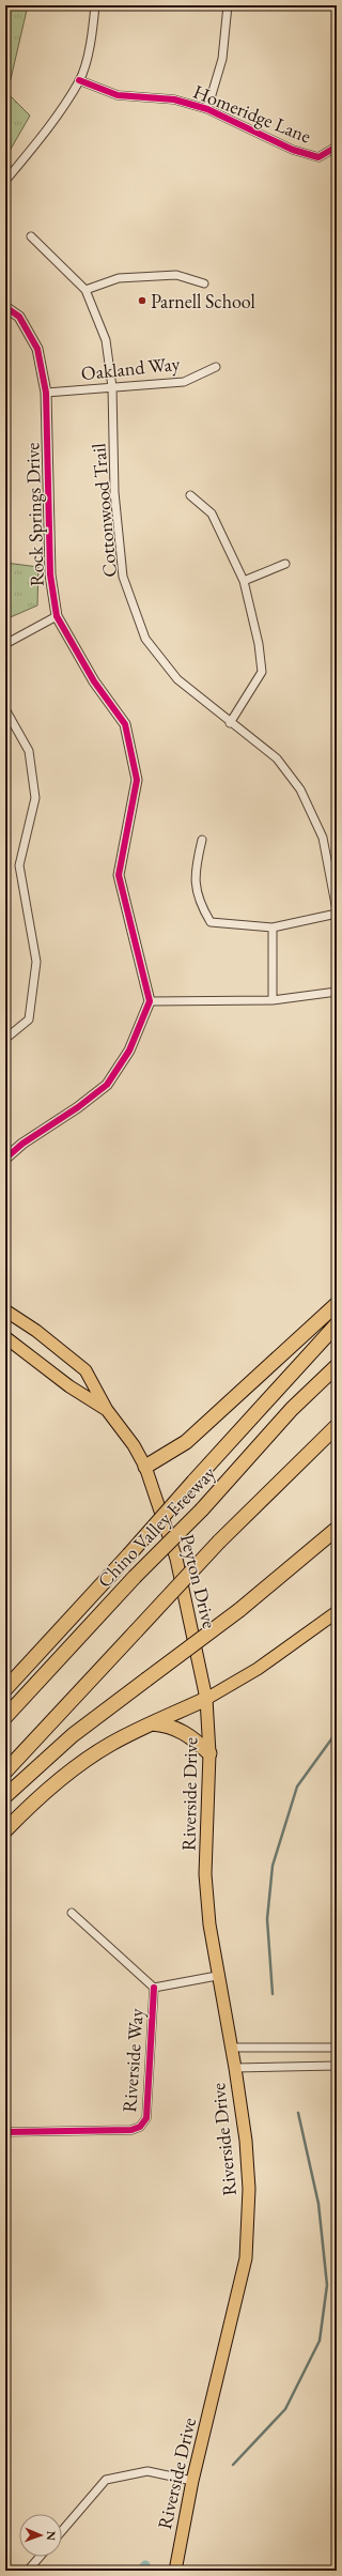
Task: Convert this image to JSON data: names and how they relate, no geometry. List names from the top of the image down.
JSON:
{
  "streets": {
    "highway": ["Chino Valley Freeway"],
    "main road": ["Peyton Drive", "Riverside Drive"],
    "street": [
      "Homeridge Lane",
      "Oakland Way",
      "Cottonwood Trail",
      "Rock Springs Drive",
      "Riverside Way"
    ]
  },
  "crossings": [
    ["Oakland Way", "Cottonwood Trail"],
    ["Oakland Way", "Rock Springs Drive"],
    ["Peyton Drive", "Riverside Drive"]
  ],
  "places": ["Parnell School"],
  "north": "right"
}
